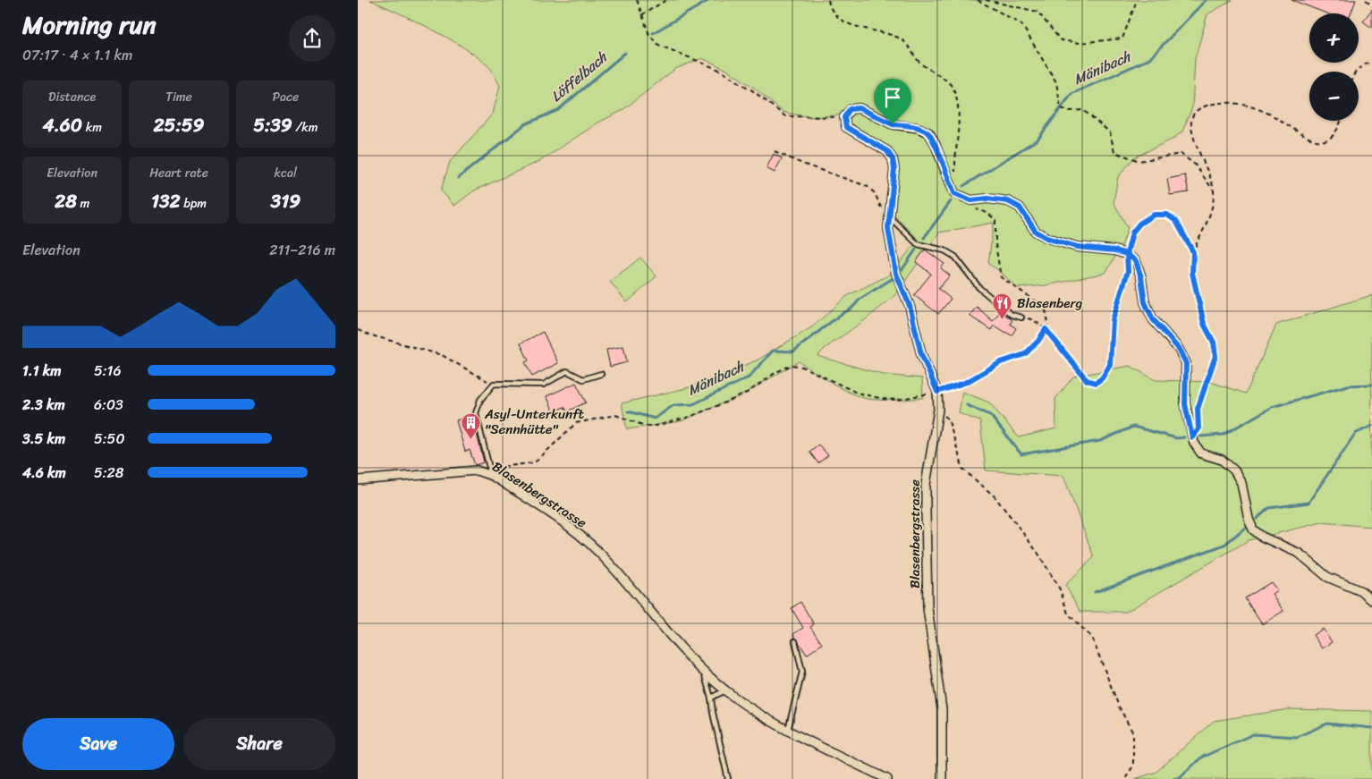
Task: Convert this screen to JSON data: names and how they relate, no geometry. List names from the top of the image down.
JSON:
{
  "streets": {
    "street": ["Blasenbergstrasse"]
  },
  "water": ["Mänibach", "Löffelbach"],
  "places": {
    "restaurant": ["Blasenberg"],
    "building": ["Asyl-Unterkunft \"Sennhütte\""]
  },
  "page": {
    "heading": ["Morning run", "07:17 · 4 × 1.1 km"],
    "map_buttons": ["+", "−"],
    "stats": [
      ["Distance", "4.60 km"],
      ["Time", "25:59"],
      ["Pace", "5:39 /km"],
      ["Elevation", "28 m"],
      ["Heart rate", "132 bpm"],
      ["kcal", "319"]
    ],
    "chart": ["Elevation", "211–216 m"],
    "list": [
      {
        "name": "1.1 km",
        "note": "5:16"
      },
      {
        "name": "2.3 km",
        "note": "6:03"
      },
      {
        "name": "3.5 km",
        "note": "5:50"
      },
      {
        "name": "4.6 km",
        "note": "5:28"
      }
    ],
    "buttons": ["Save", "Share"]
  }
}
